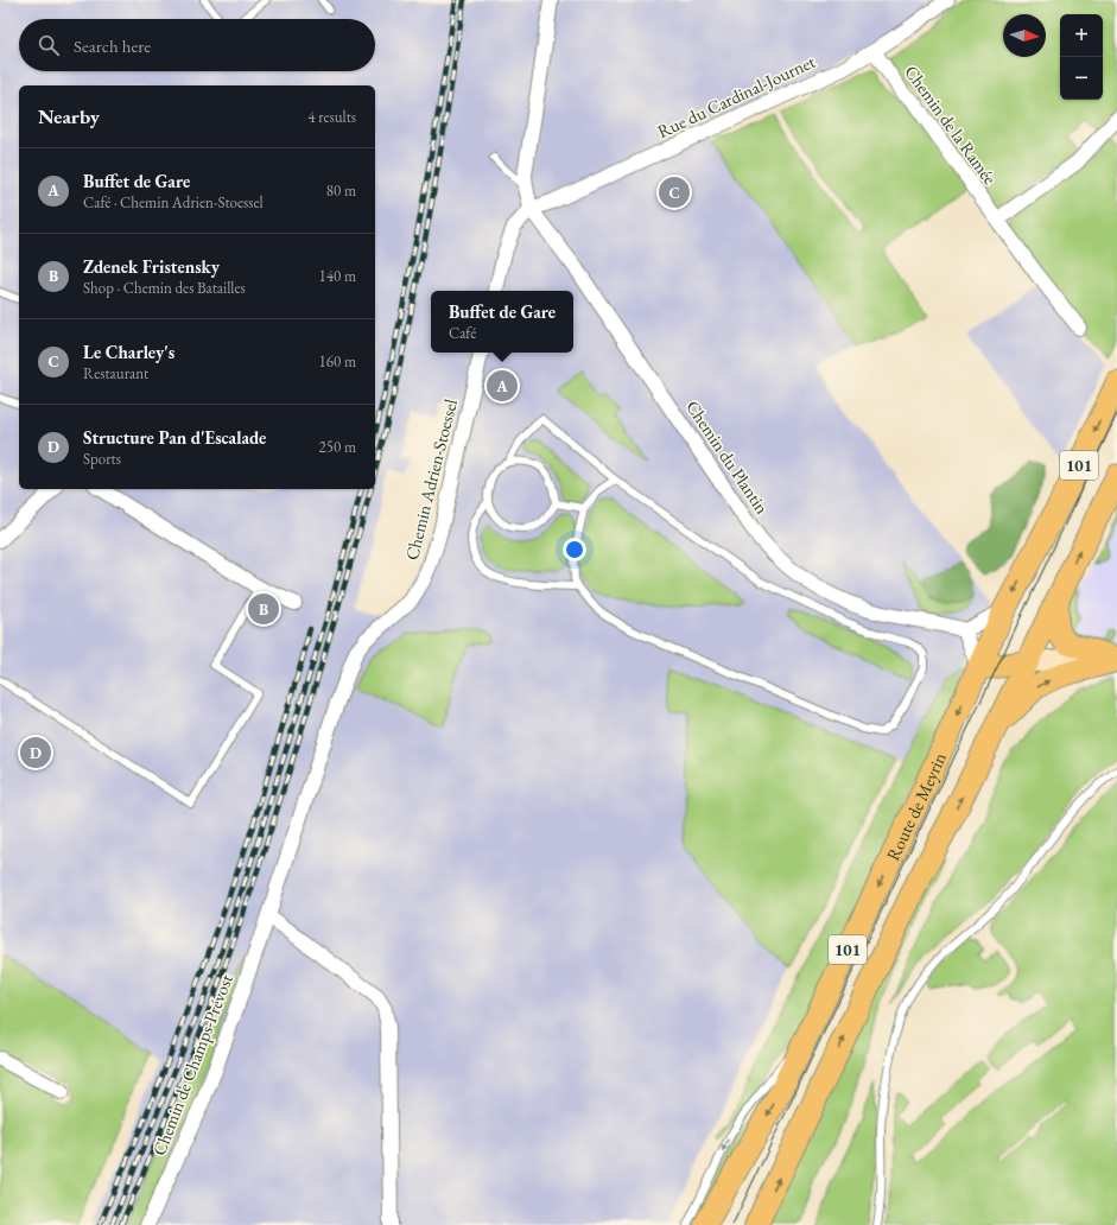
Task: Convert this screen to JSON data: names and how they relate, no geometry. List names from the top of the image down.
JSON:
{
  "streets": {
    "main road": ["101", "Route de Meyrin"],
    "street": [
      "Rue du Cardinal-Journet",
      "Chemin de la Ramée",
      "Chemin du Plantin",
      "Chemin Adrien-Stoessel",
      "Chemin de Champs-Prévost"
    ]
  },
  "crossings": [
    ["Rue du Cardinal-Journet", "Chemin de la Ramée"],
    ["Rue du Cardinal-Journet", "Chemin du Plantin"],
    ["Chemin Adrien-Stoessel", "Chemin de Champs-Prévost"]
  ],
  "north": "right",
  "page": {
    "map_buttons": ["+", "−"],
    "search": "Search here",
    "heading": ["Nearby", "4 results"],
    "list": [
      {
        "mark": "A",
        "name": "Buffet de Gare",
        "note": "Café · Chemin Adrien-Stoessel",
        "value": "80 m"
      },
      {
        "mark": "B",
        "name": "Zdenek Fristensky",
        "note": "Shop · Chemin des Batailles",
        "value": "140 m"
      },
      {
        "mark": "C",
        "name": "Le Charley's",
        "note": "Restaurant",
        "value": "160 m"
      },
      {
        "mark": "D",
        "name": "Structure Pan d'Escalade",
        "note": "Sports",
        "value": "250 m"
      }
    ],
    "pins": [
      "C",
      "A",
      "B",
      "D"
    ],
    "popup": ["Buffet de Gare", "Café"]
  }
}
